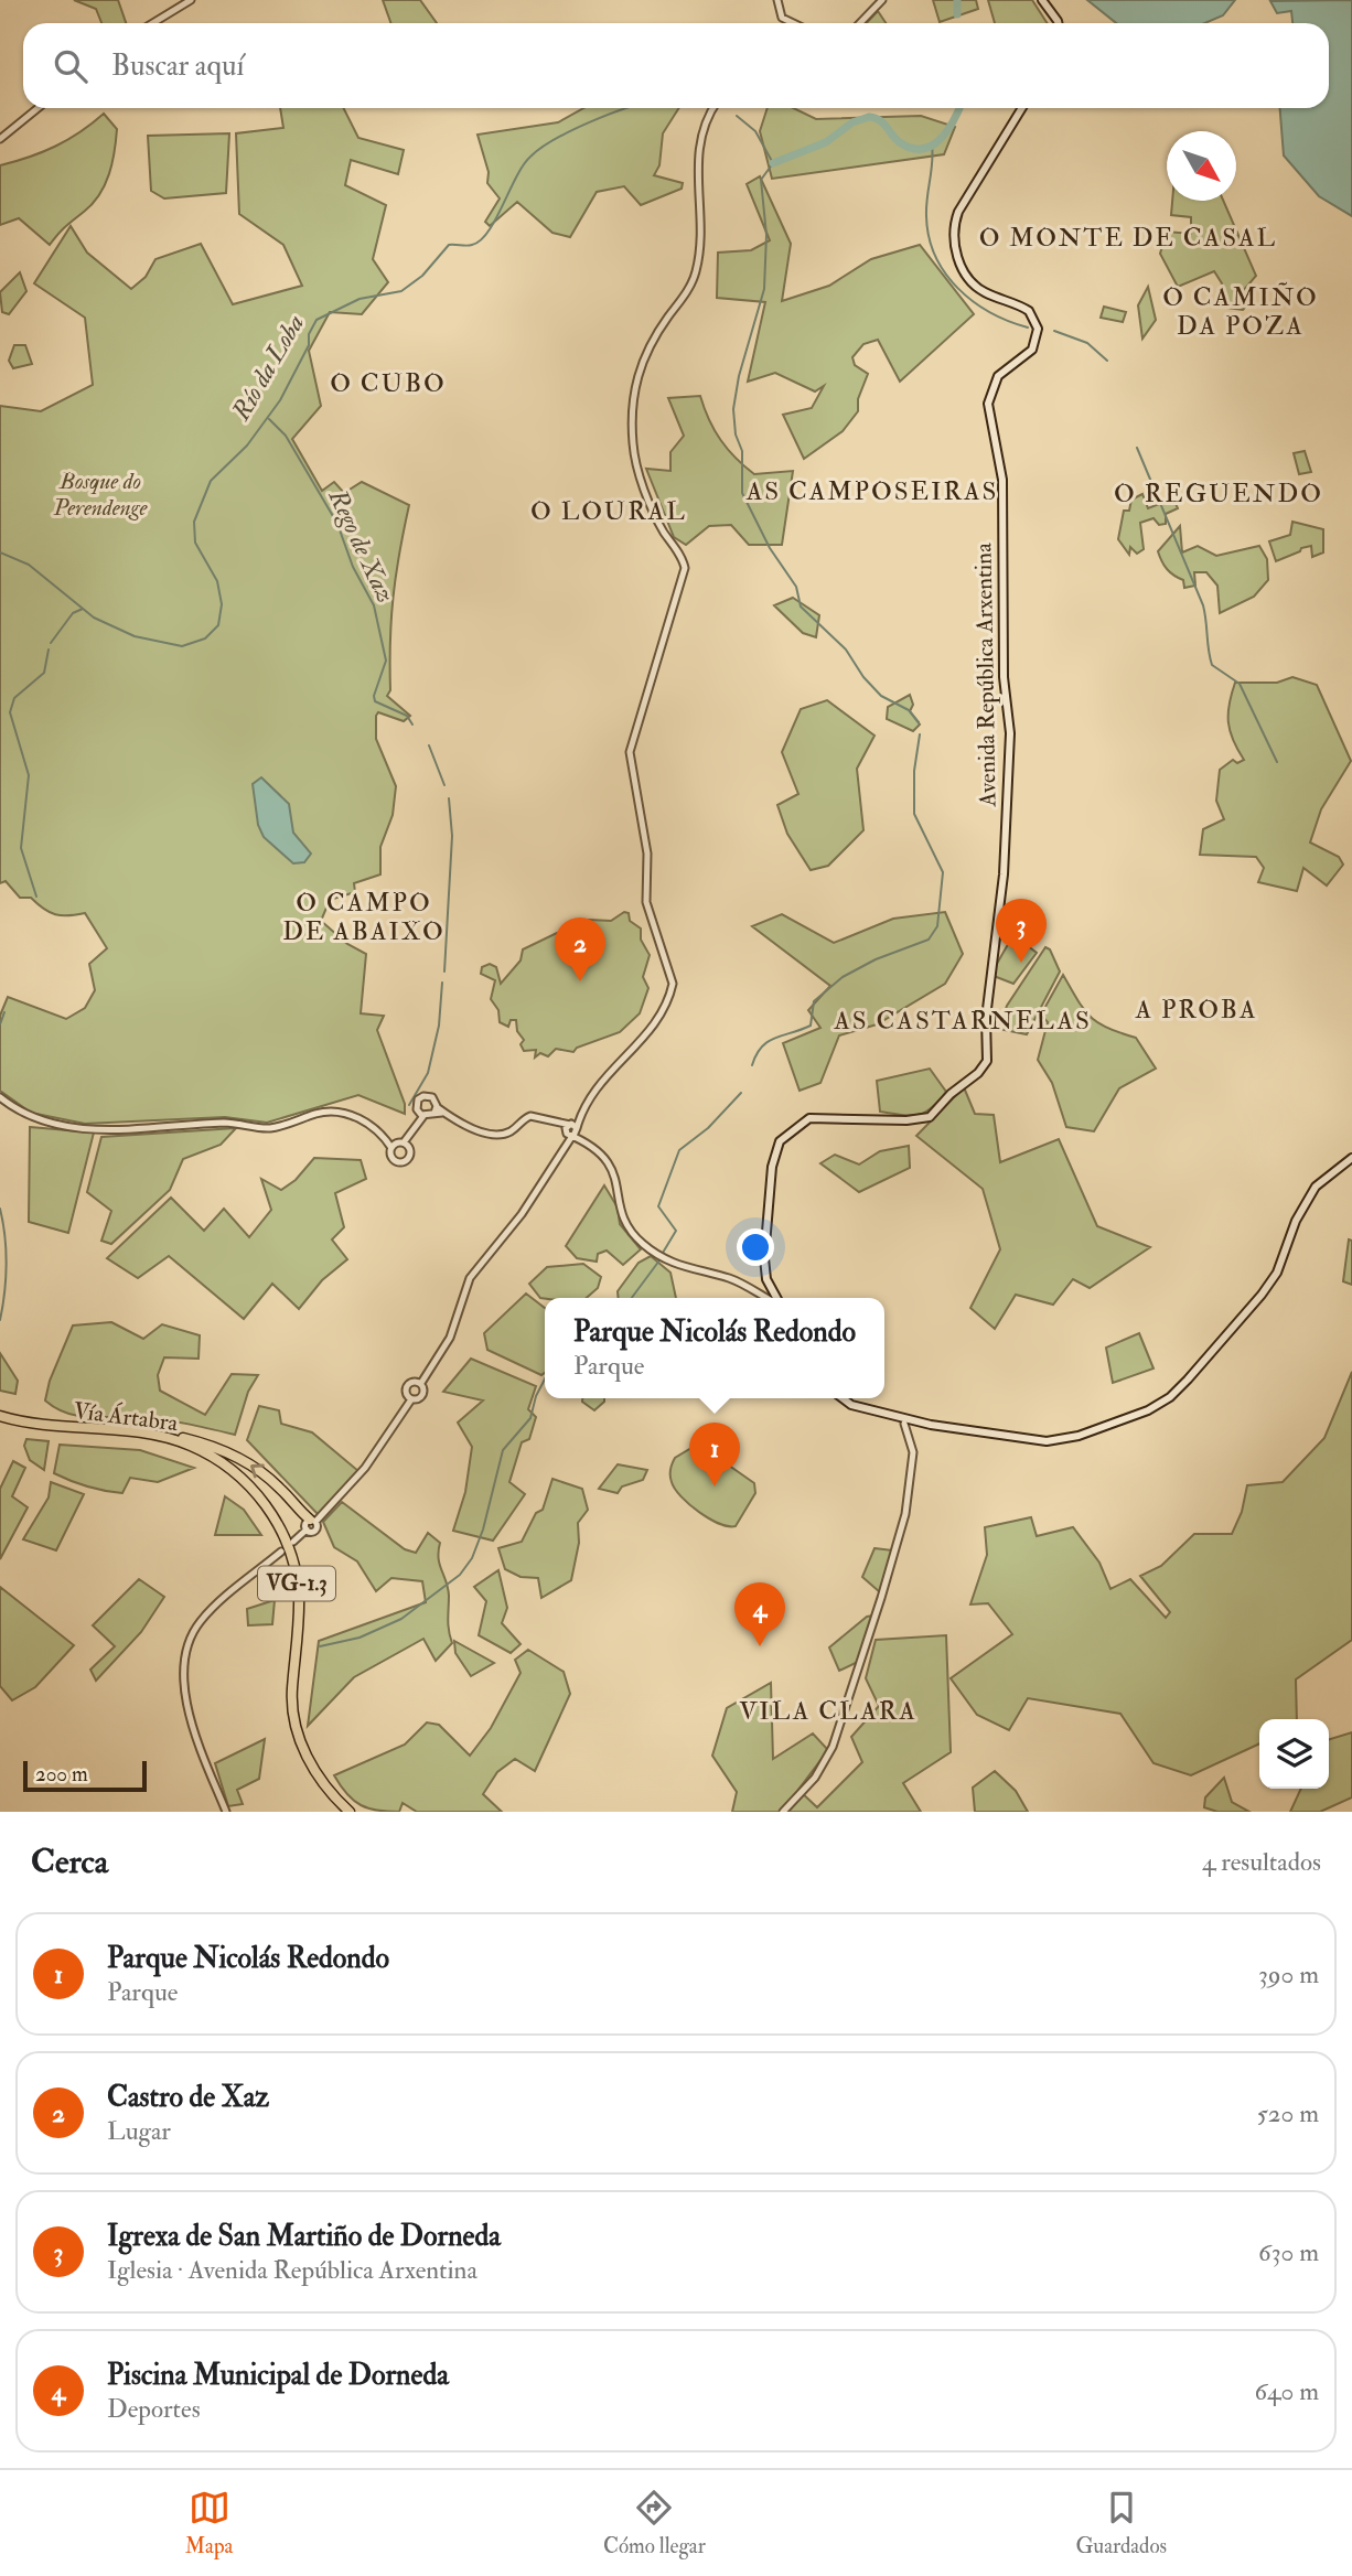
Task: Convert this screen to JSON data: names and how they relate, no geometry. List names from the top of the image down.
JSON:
{
  "streets": {
    "highway": ["Vía Ártabra", "VG-1.3"],
    "main road": ["Avenida República Arxentina"]
  },
  "districts": [
    "O MONTE DE CASAL",
    "O CAMIÑO DA POZA",
    "O CUBO",
    "AS CAMPOSEIRAS",
    "O REGUENDO",
    "O LOURAL",
    "O CAMPO DE ABAIXO",
    "A PROBA",
    "AS CASTARNELAS",
    "VILA CLARA"
  ],
  "water": ["Río da Loba", "Rego de Xaz"],
  "parks": ["Bosque do Perendenge"],
  "scale_bar": "200 m",
  "north": "bottom right",
  "page": {
    "search": "Buscar aquí",
    "pins": [
      "3",
      "2",
      "1",
      "4"
    ],
    "popup": ["Parque Nicolás Redondo", "Parque"],
    "scale": "200 m",
    "heading": ["Cerca", "4 resultados"],
    "list": [
      {
        "mark": "1",
        "name": "Parque Nicolás Redondo",
        "note": "Parque",
        "value": "390 m"
      },
      {
        "mark": "2",
        "name": "Castro de Xaz",
        "note": "Lugar",
        "value": "520 m"
      },
      {
        "mark": "3",
        "name": "Igrexa de San Martiño de Dorneda",
        "note": "Iglesia · Avenida República Arxentina",
        "value": "630 m"
      },
      {
        "mark": "4",
        "name": "Piscina Municipal de Dorneda",
        "note": "Deportes",
        "value": "640 m"
      }
    ],
    "nav": ["Mapa", "Cómo llegar", "Guardados"]
  }
}
